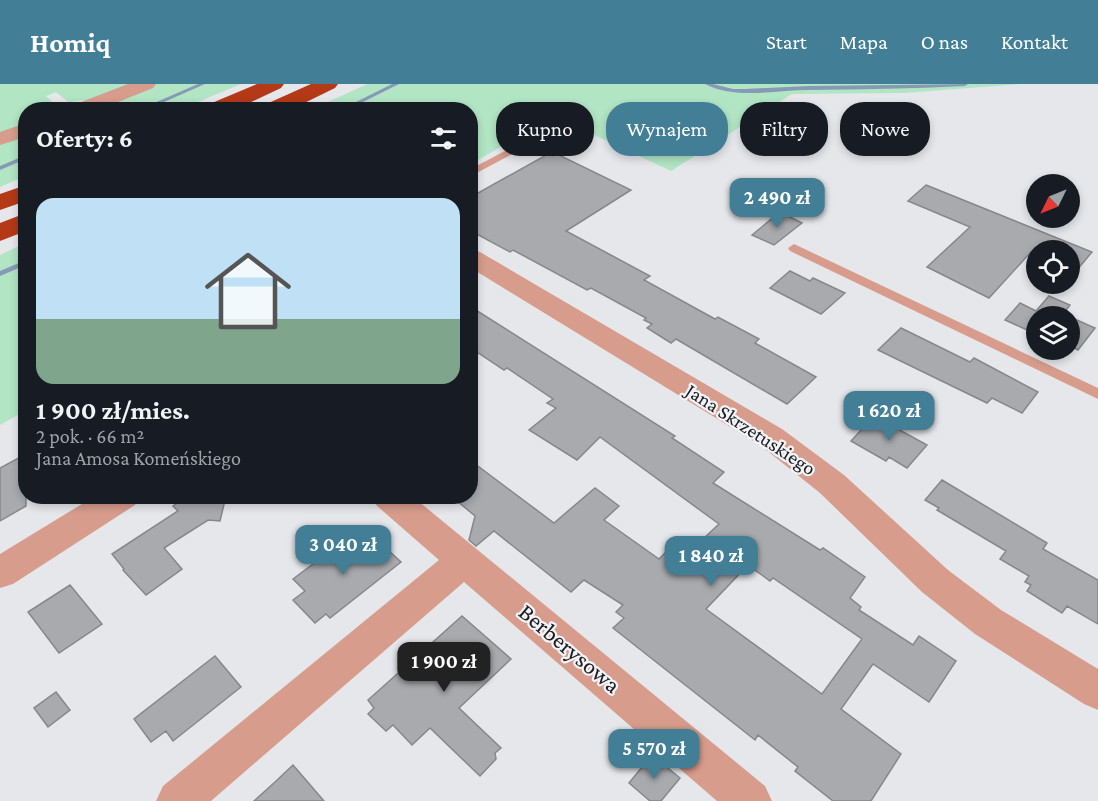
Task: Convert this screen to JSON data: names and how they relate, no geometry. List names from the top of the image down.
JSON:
{
  "streets": {
    "street": ["Jana Skrzetuskiego", "Berberysowa"]
  },
  "north": "bottom left",
  "page": {
    "header": "Homiq",
    "nav": [
      "Start",
      "Mapa",
      "O nas",
      "Kontakt"
    ],
    "chip": [
      "Kupno",
      "Wynajem",
      "Filtry",
      "Nowe"
    ],
    "heading": "Oferty: 6",
    "list": [
      {
        "name": "1 900 zł/mies.",
        "note": "2 pok. · 66 m² · Jana Amosa Komeńskiego"
      }
    ],
    "price": [
      "2 490 zł",
      "1 620 zł",
      "3 040 zł",
      "1 840 zł",
      "1 900 zł",
      "5 570 zł"
    ]
  }
}
